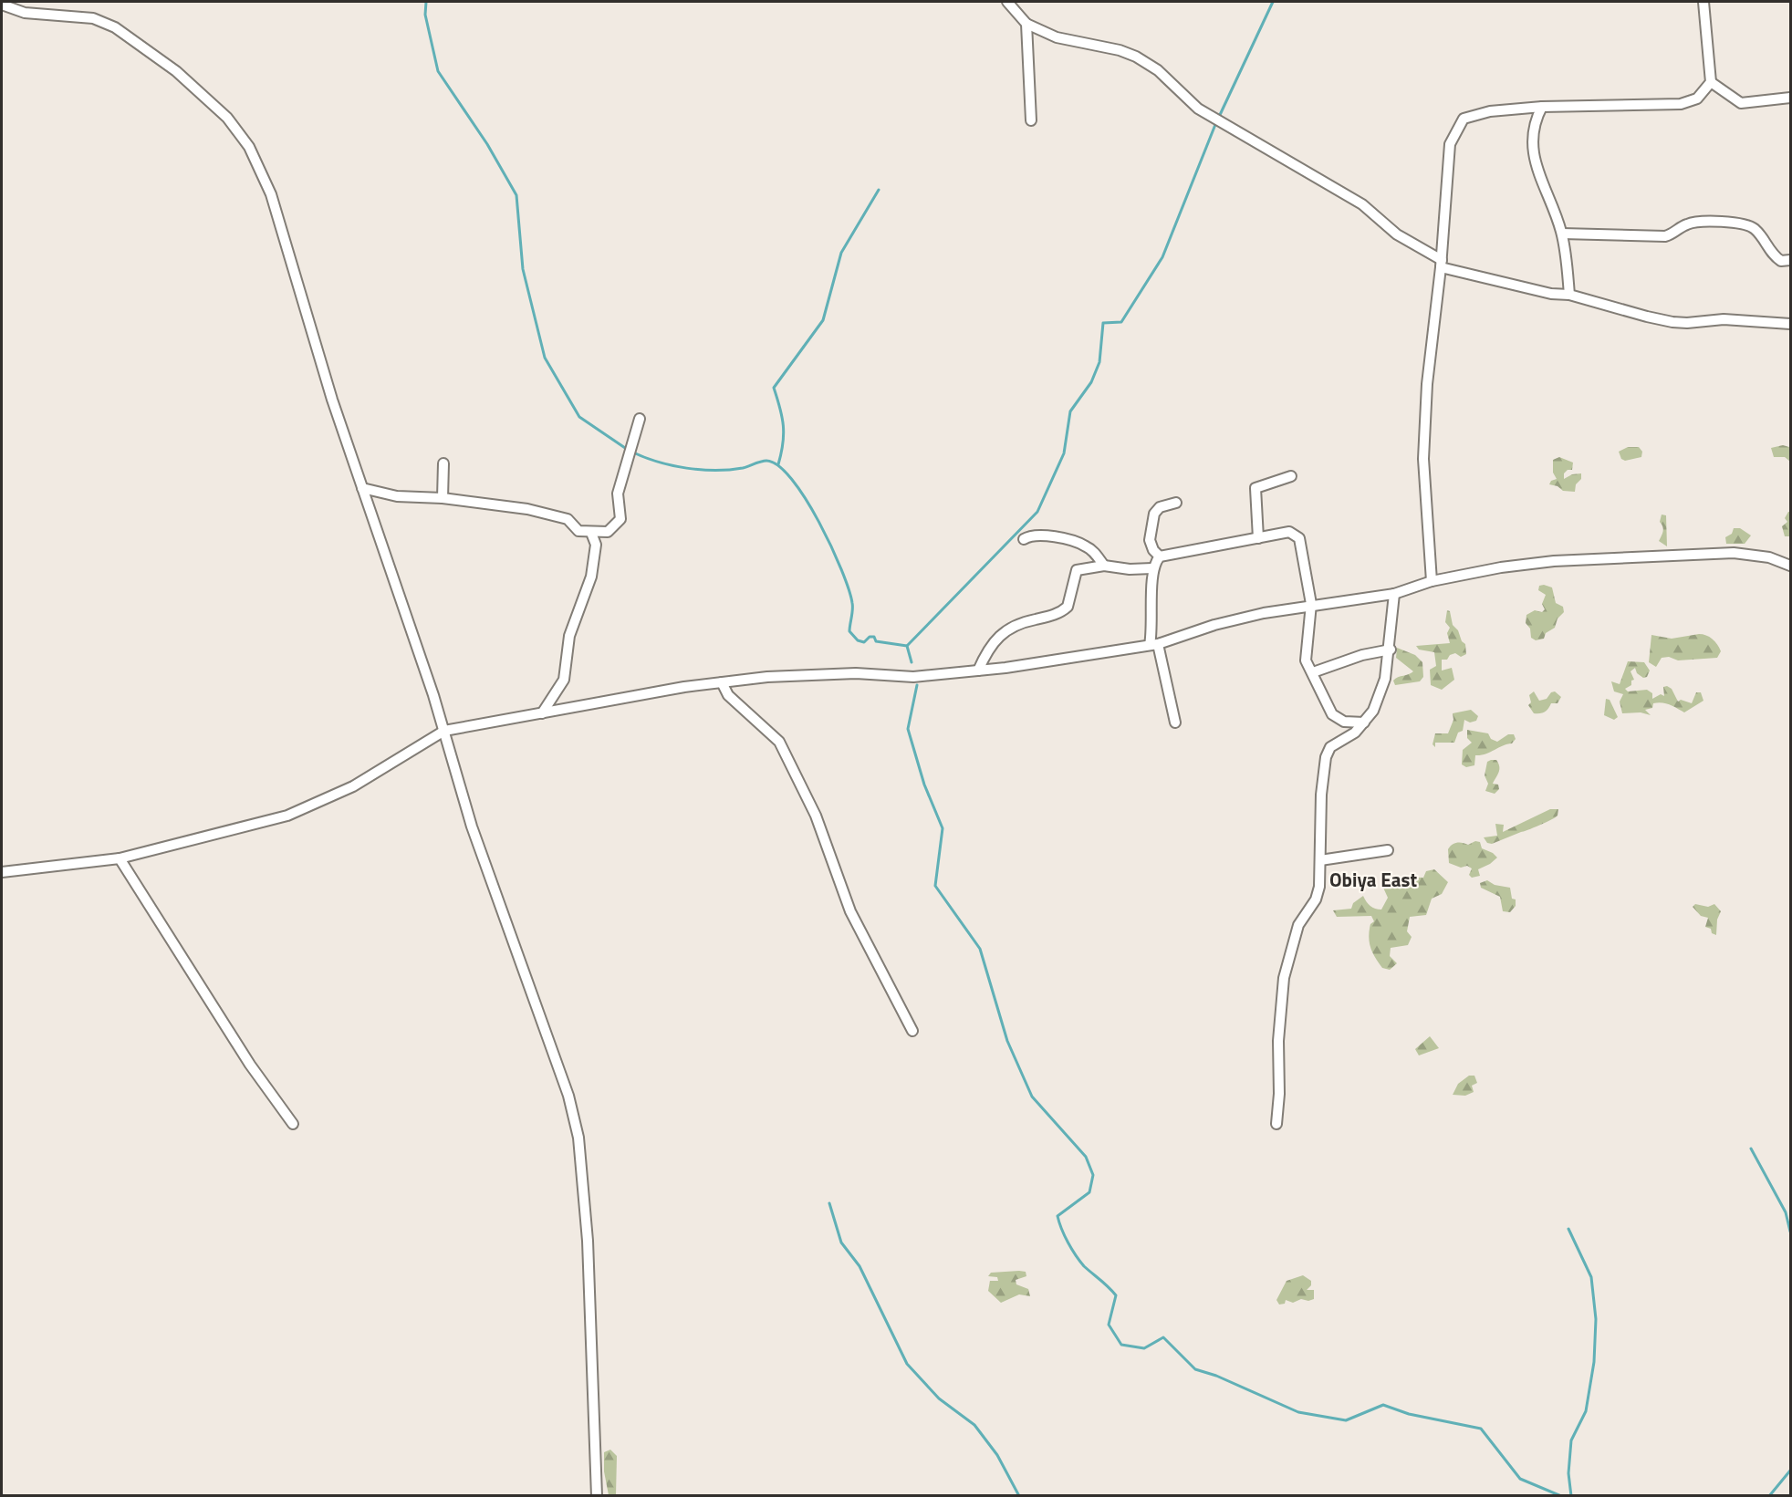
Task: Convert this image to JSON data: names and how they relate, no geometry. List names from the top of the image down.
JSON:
{
  "districts": ["Obiya East"]
}
